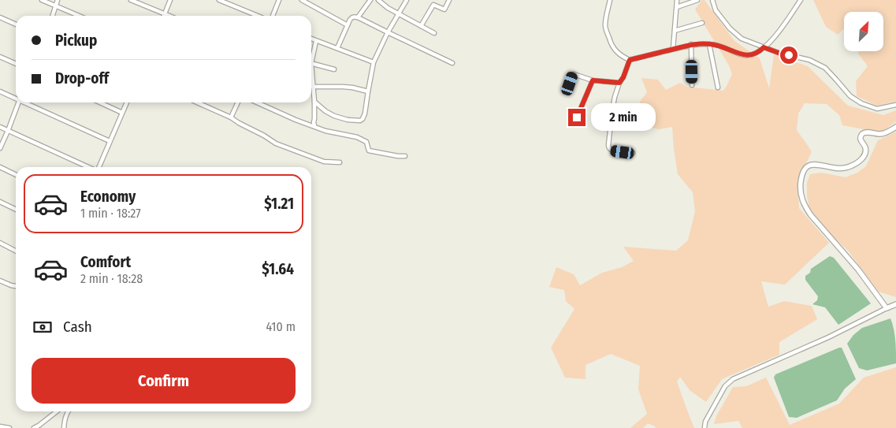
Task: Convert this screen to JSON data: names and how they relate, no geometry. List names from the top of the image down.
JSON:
{
  "north": "top right",
  "page": {
    "banner": ["Pickup", "Drop-off"],
    "bubble": "2 min",
    "list": [
      {
        "name": "Economy",
        "note": "1 min · 18:27",
        "value": "$1.21"
      },
      {
        "name": "Comfort",
        "note": "2 min · 18:28",
        "value": "$1.64"
      }
    ],
    "pay": ["Cash", "410 m"],
    "buttons": "Confirm"
  }
}
